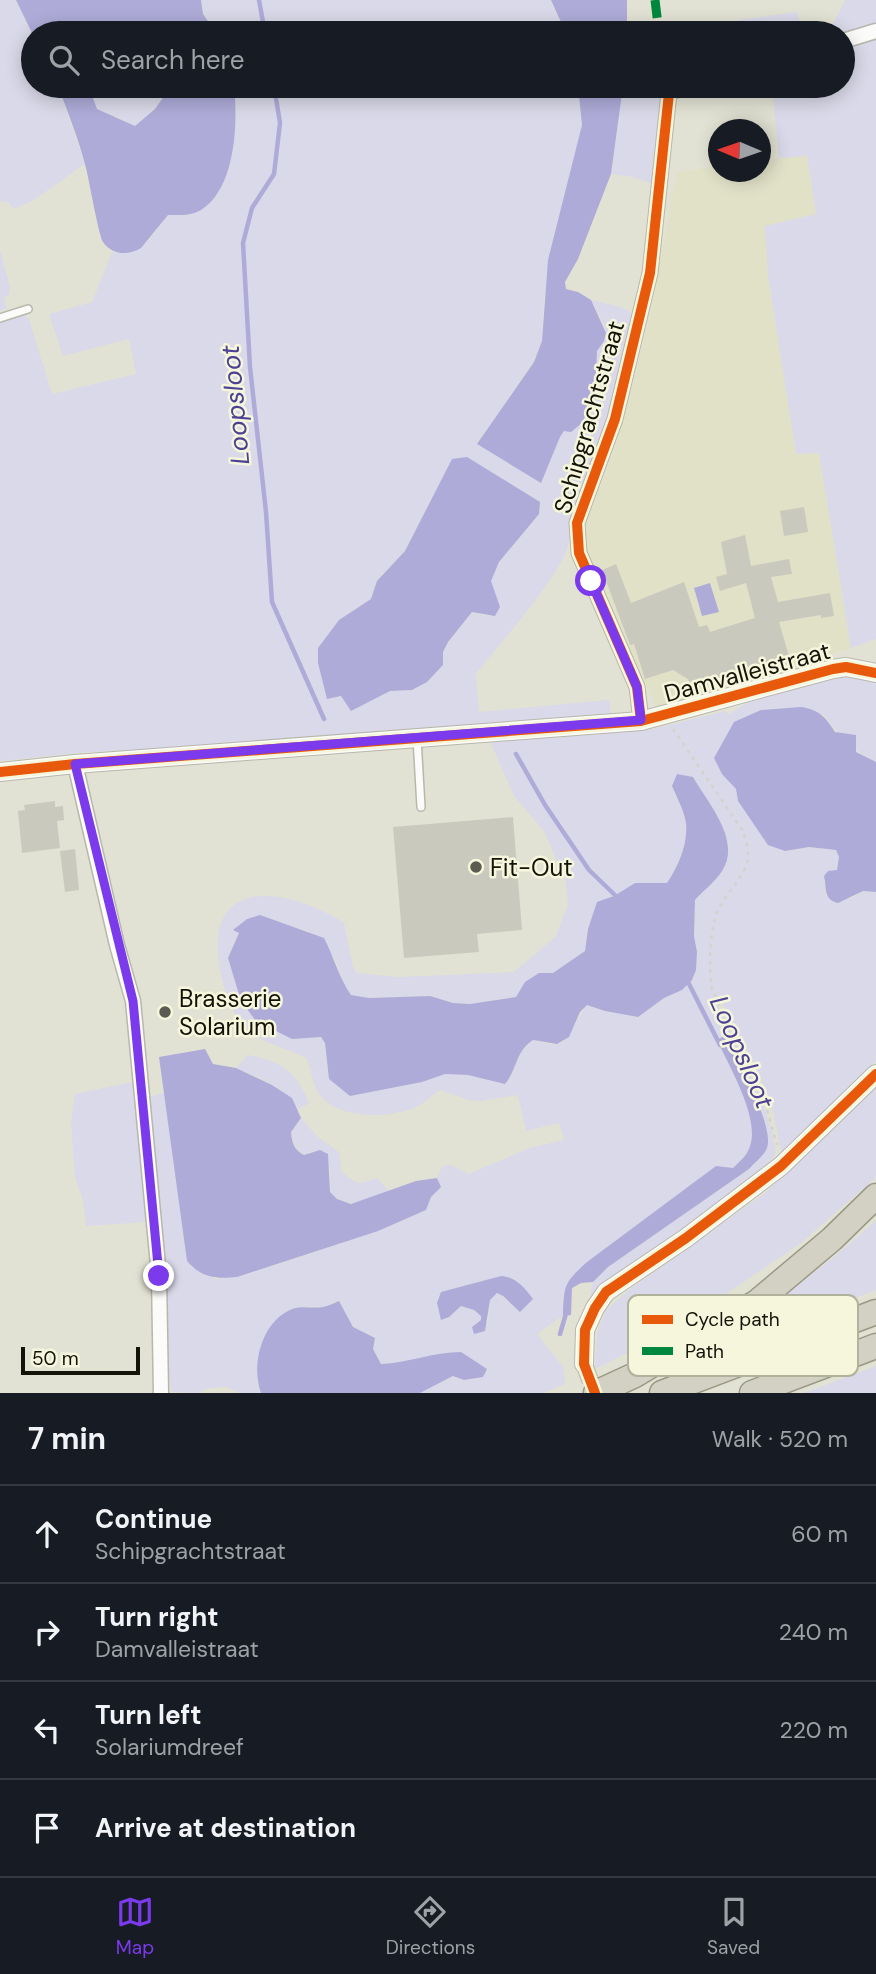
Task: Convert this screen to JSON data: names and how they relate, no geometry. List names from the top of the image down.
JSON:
{
  "streets": {
    "street": ["Schipgrachtstraat", "Damvalleistraat"]
  },
  "crossings": [
    ["Schipgrachtstraat", "Damvalleistraat"]
  ],
  "water": ["Loopsloot"],
  "places": ["Fit-Out", "Brasserie Solarium"],
  "legend": ["Cycle path", "Path"],
  "scale_bar": "50 m",
  "north": "left",
  "page": {
    "search": "Search here",
    "scale": "50 m",
    "heading": ["7 min", "Walk · 520 m"],
    "list": [
      ["Continue", "Schipgrachtstraat", "60 m"],
      ["Turn right", "Damvalleistraat", "240 m"],
      ["Turn left", "Solariumdreef", "220 m"],
      "Arrive at destination"
    ],
    "nav": ["Map", "Directions", "Saved"]
  }
}
